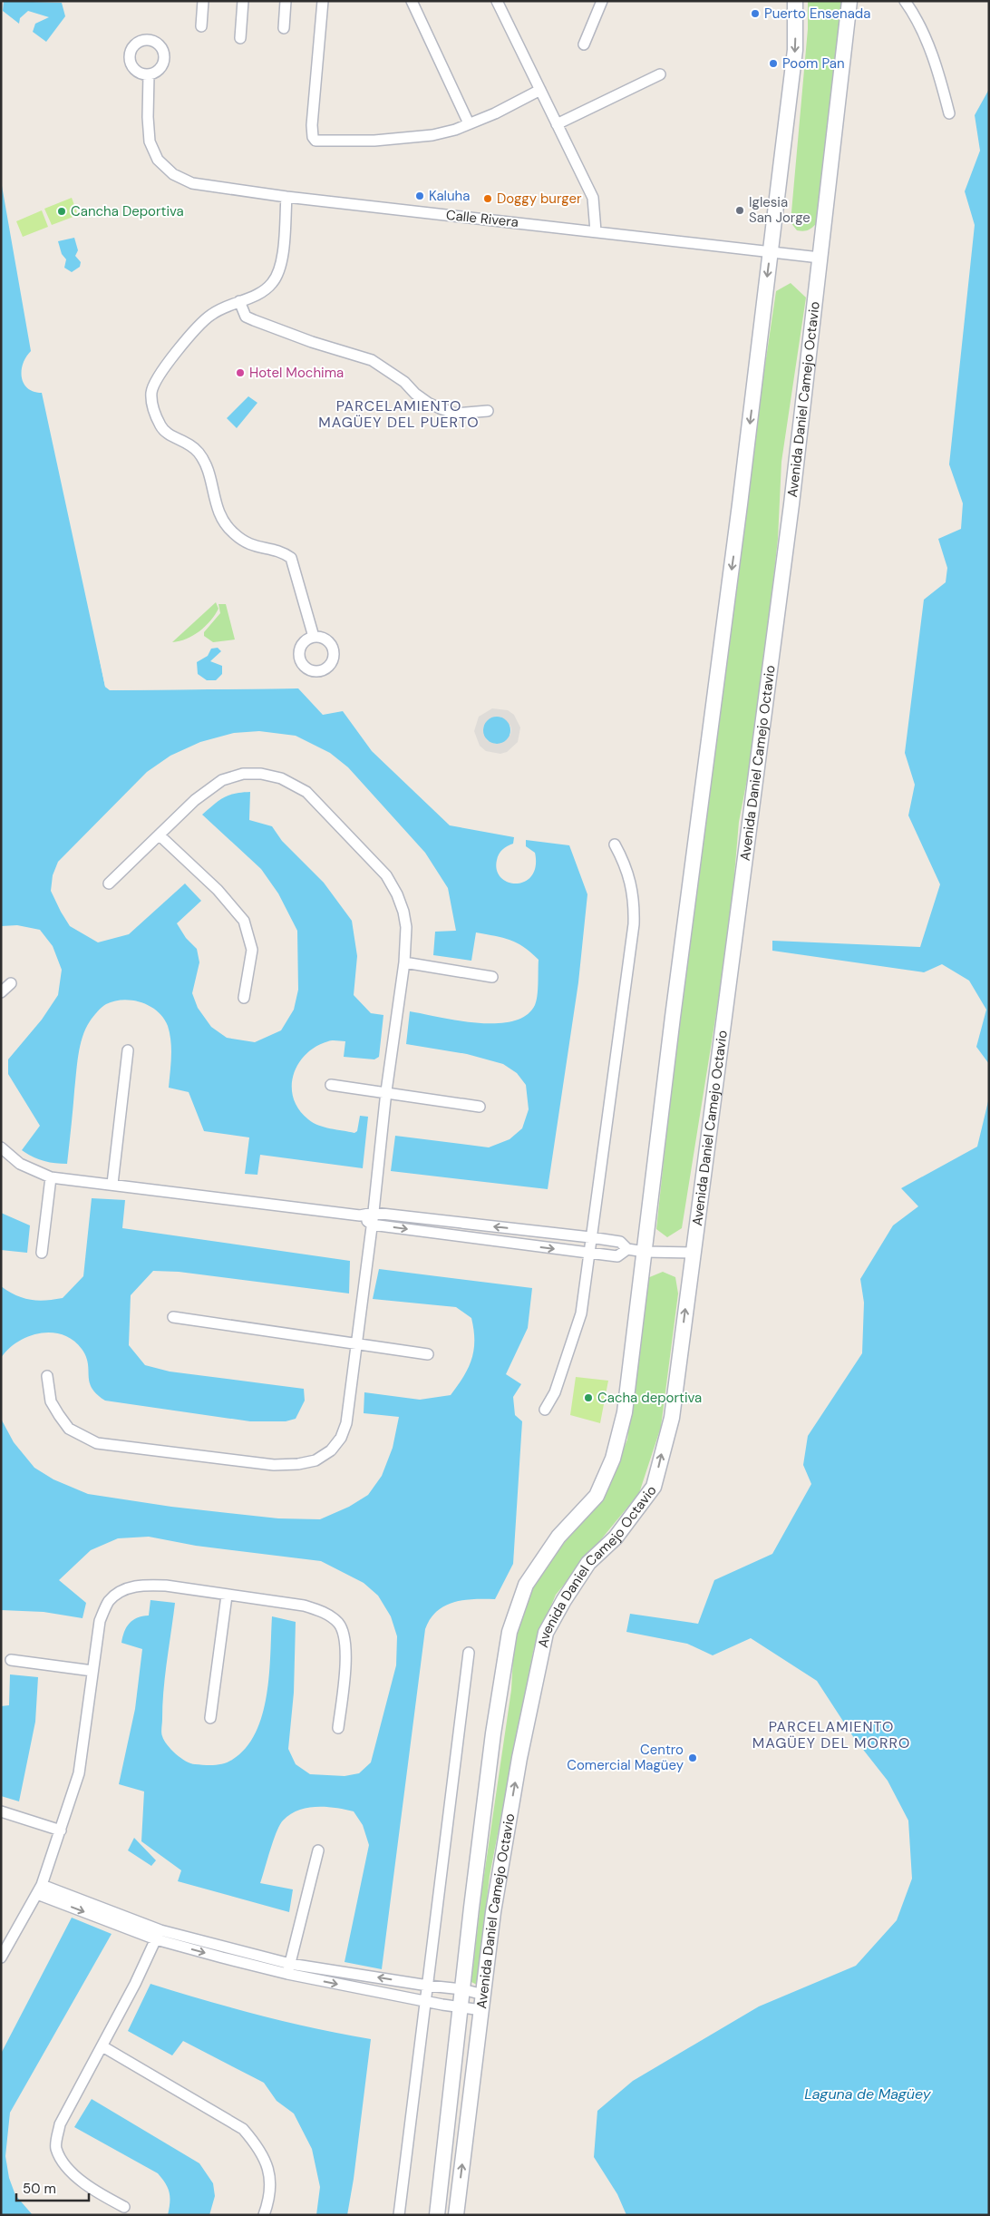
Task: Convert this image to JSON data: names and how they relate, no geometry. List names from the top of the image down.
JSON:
{
  "streets": {
    "main road": ["Avenida Daniel Camejo Octavio"],
    "street": ["Calle Rivera"]
  },
  "crossings": [
    ["Calle Rivera", "Avenida Daniel Camejo Octavio"]
  ],
  "districts": ["PARCELAMIENTO MAGÜEY DEL PUERTO", "PARCELAMIENTO MAGÜEY DEL MORRO"],
  "water": ["Laguna de Magüey"],
  "places": [
    "Puerto Ensenada",
    "Poom Pan",
    "Kaluha",
    "Doggy burger",
    "Iglesia San Jorge",
    "Cancha Deportiva",
    "Hotel Mochima",
    "Cacha deportiva",
    "Centro Comercial Magüey"
  ],
  "scale_bar": "50 m"
}
